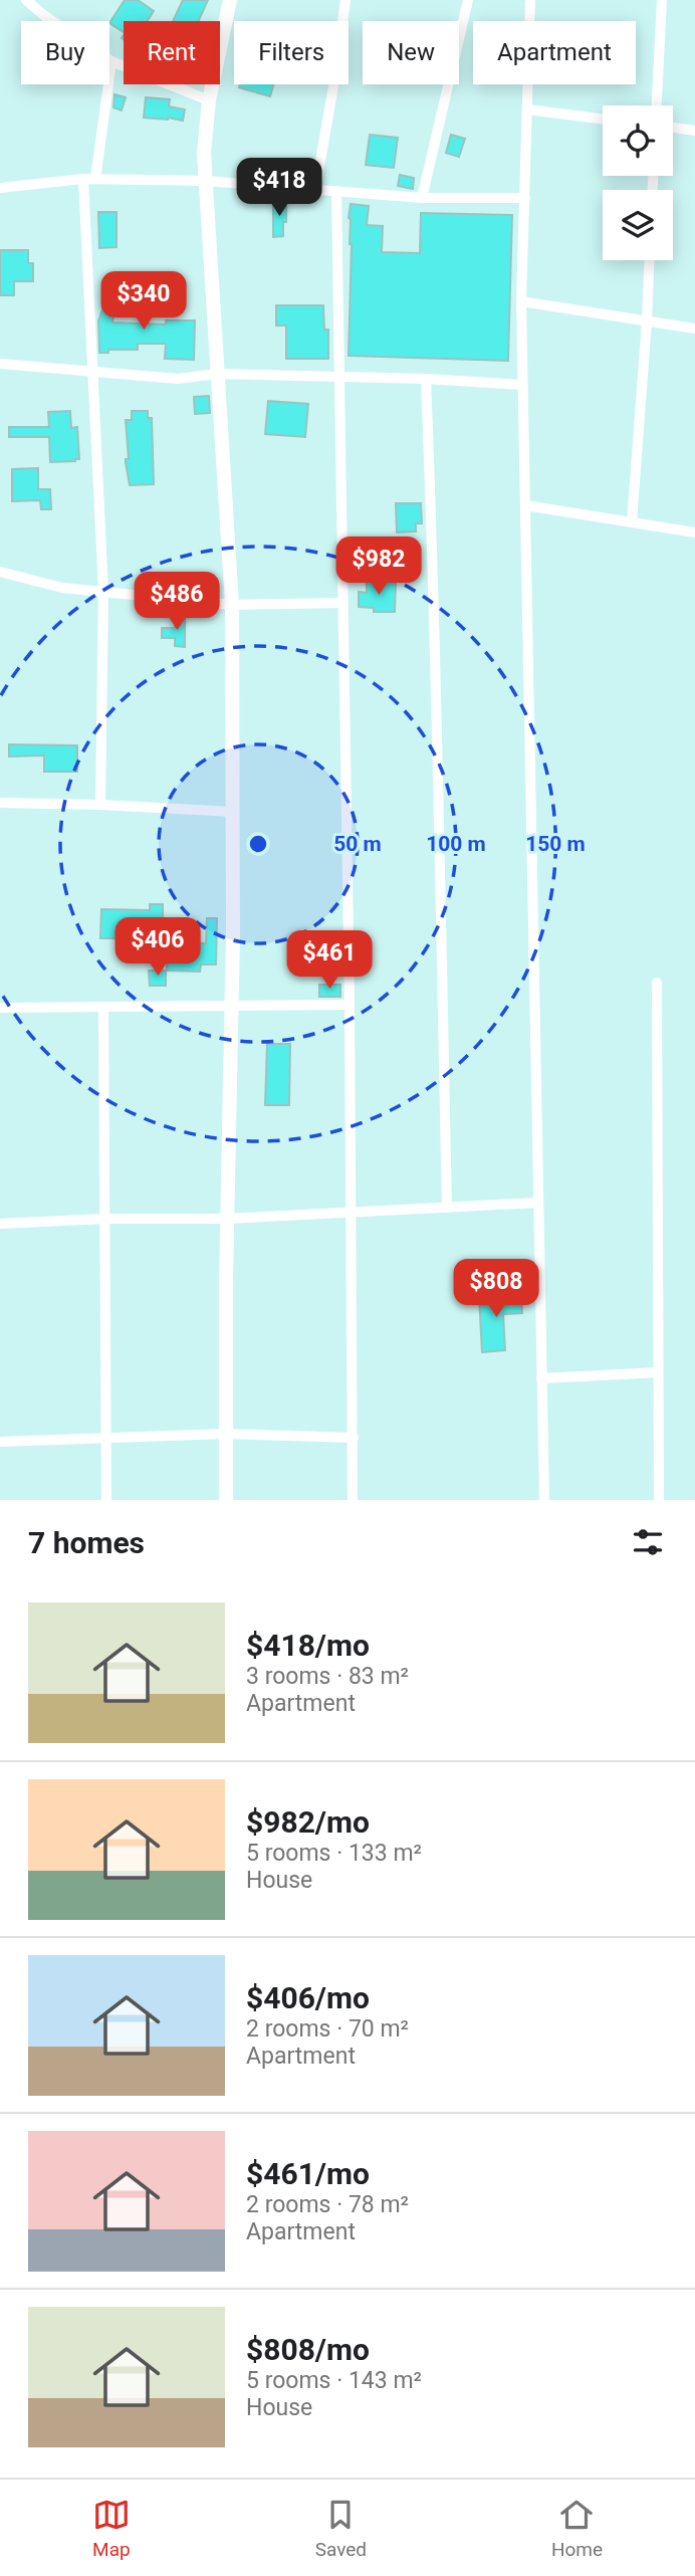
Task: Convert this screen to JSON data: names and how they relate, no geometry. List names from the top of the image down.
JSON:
{
  "page": {
    "chip": [
      "Buy",
      "Rent",
      "Filters",
      "New",
      "Apartment"
    ],
    "price": [
      "$418",
      "$340",
      "$982",
      "$486",
      "$406",
      "$461",
      "$808"
    ],
    "heading": "7 homes",
    "list": [
      {
        "name": "$418/mo",
        "note": "3 rooms · 83 m² · Apartment"
      },
      {
        "name": "$982/mo",
        "note": "5 rooms · 133 m² · House"
      },
      {
        "name": "$406/mo",
        "note": "2 rooms · 70 m² · Apartment"
      },
      {
        "name": "$461/mo",
        "note": "2 rooms · 78 m² · Apartment"
      },
      {
        "name": "$808/mo",
        "note": "5 rooms · 143 m² · House"
      }
    ],
    "tabs": ["Map", "Saved", "Home"]
  },
  "rings": ["50 m", "100 m", "150 m"]
}
